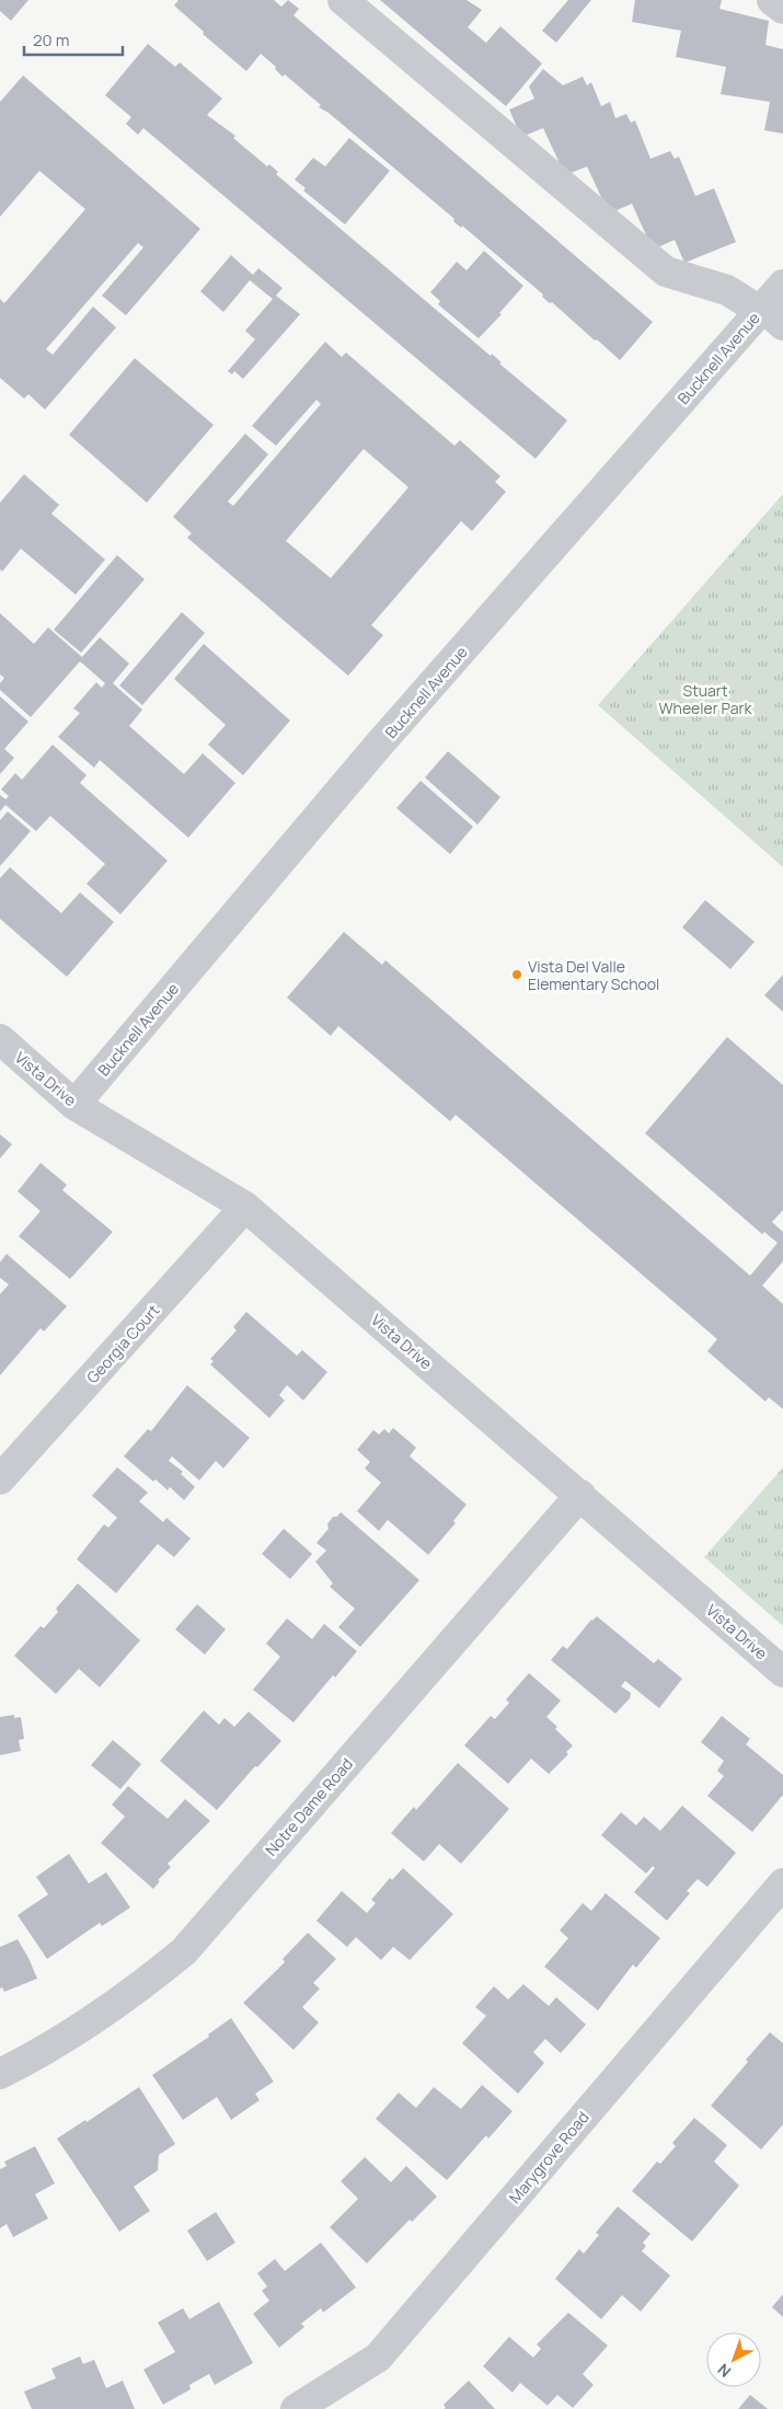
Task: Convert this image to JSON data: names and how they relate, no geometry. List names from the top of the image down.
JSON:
{
  "streets": {
    "street": [
      "Bucknell Avenue",
      "Vista Drive",
      "Georgia Court",
      "Notre Dame Road",
      "Marygrove Road"
    ]
  },
  "crossings": [
    ["Bucknell Avenue", "Vista Drive"],
    ["Vista Drive", "Georgia Court"],
    ["Vista Drive", "Notre Dame Road"]
  ],
  "parks": ["Stuart Wheeler Park"],
  "places": ["Vista Del Valle Elementary School"],
  "scale_bar": "20 m",
  "north": "bottom left"
}
